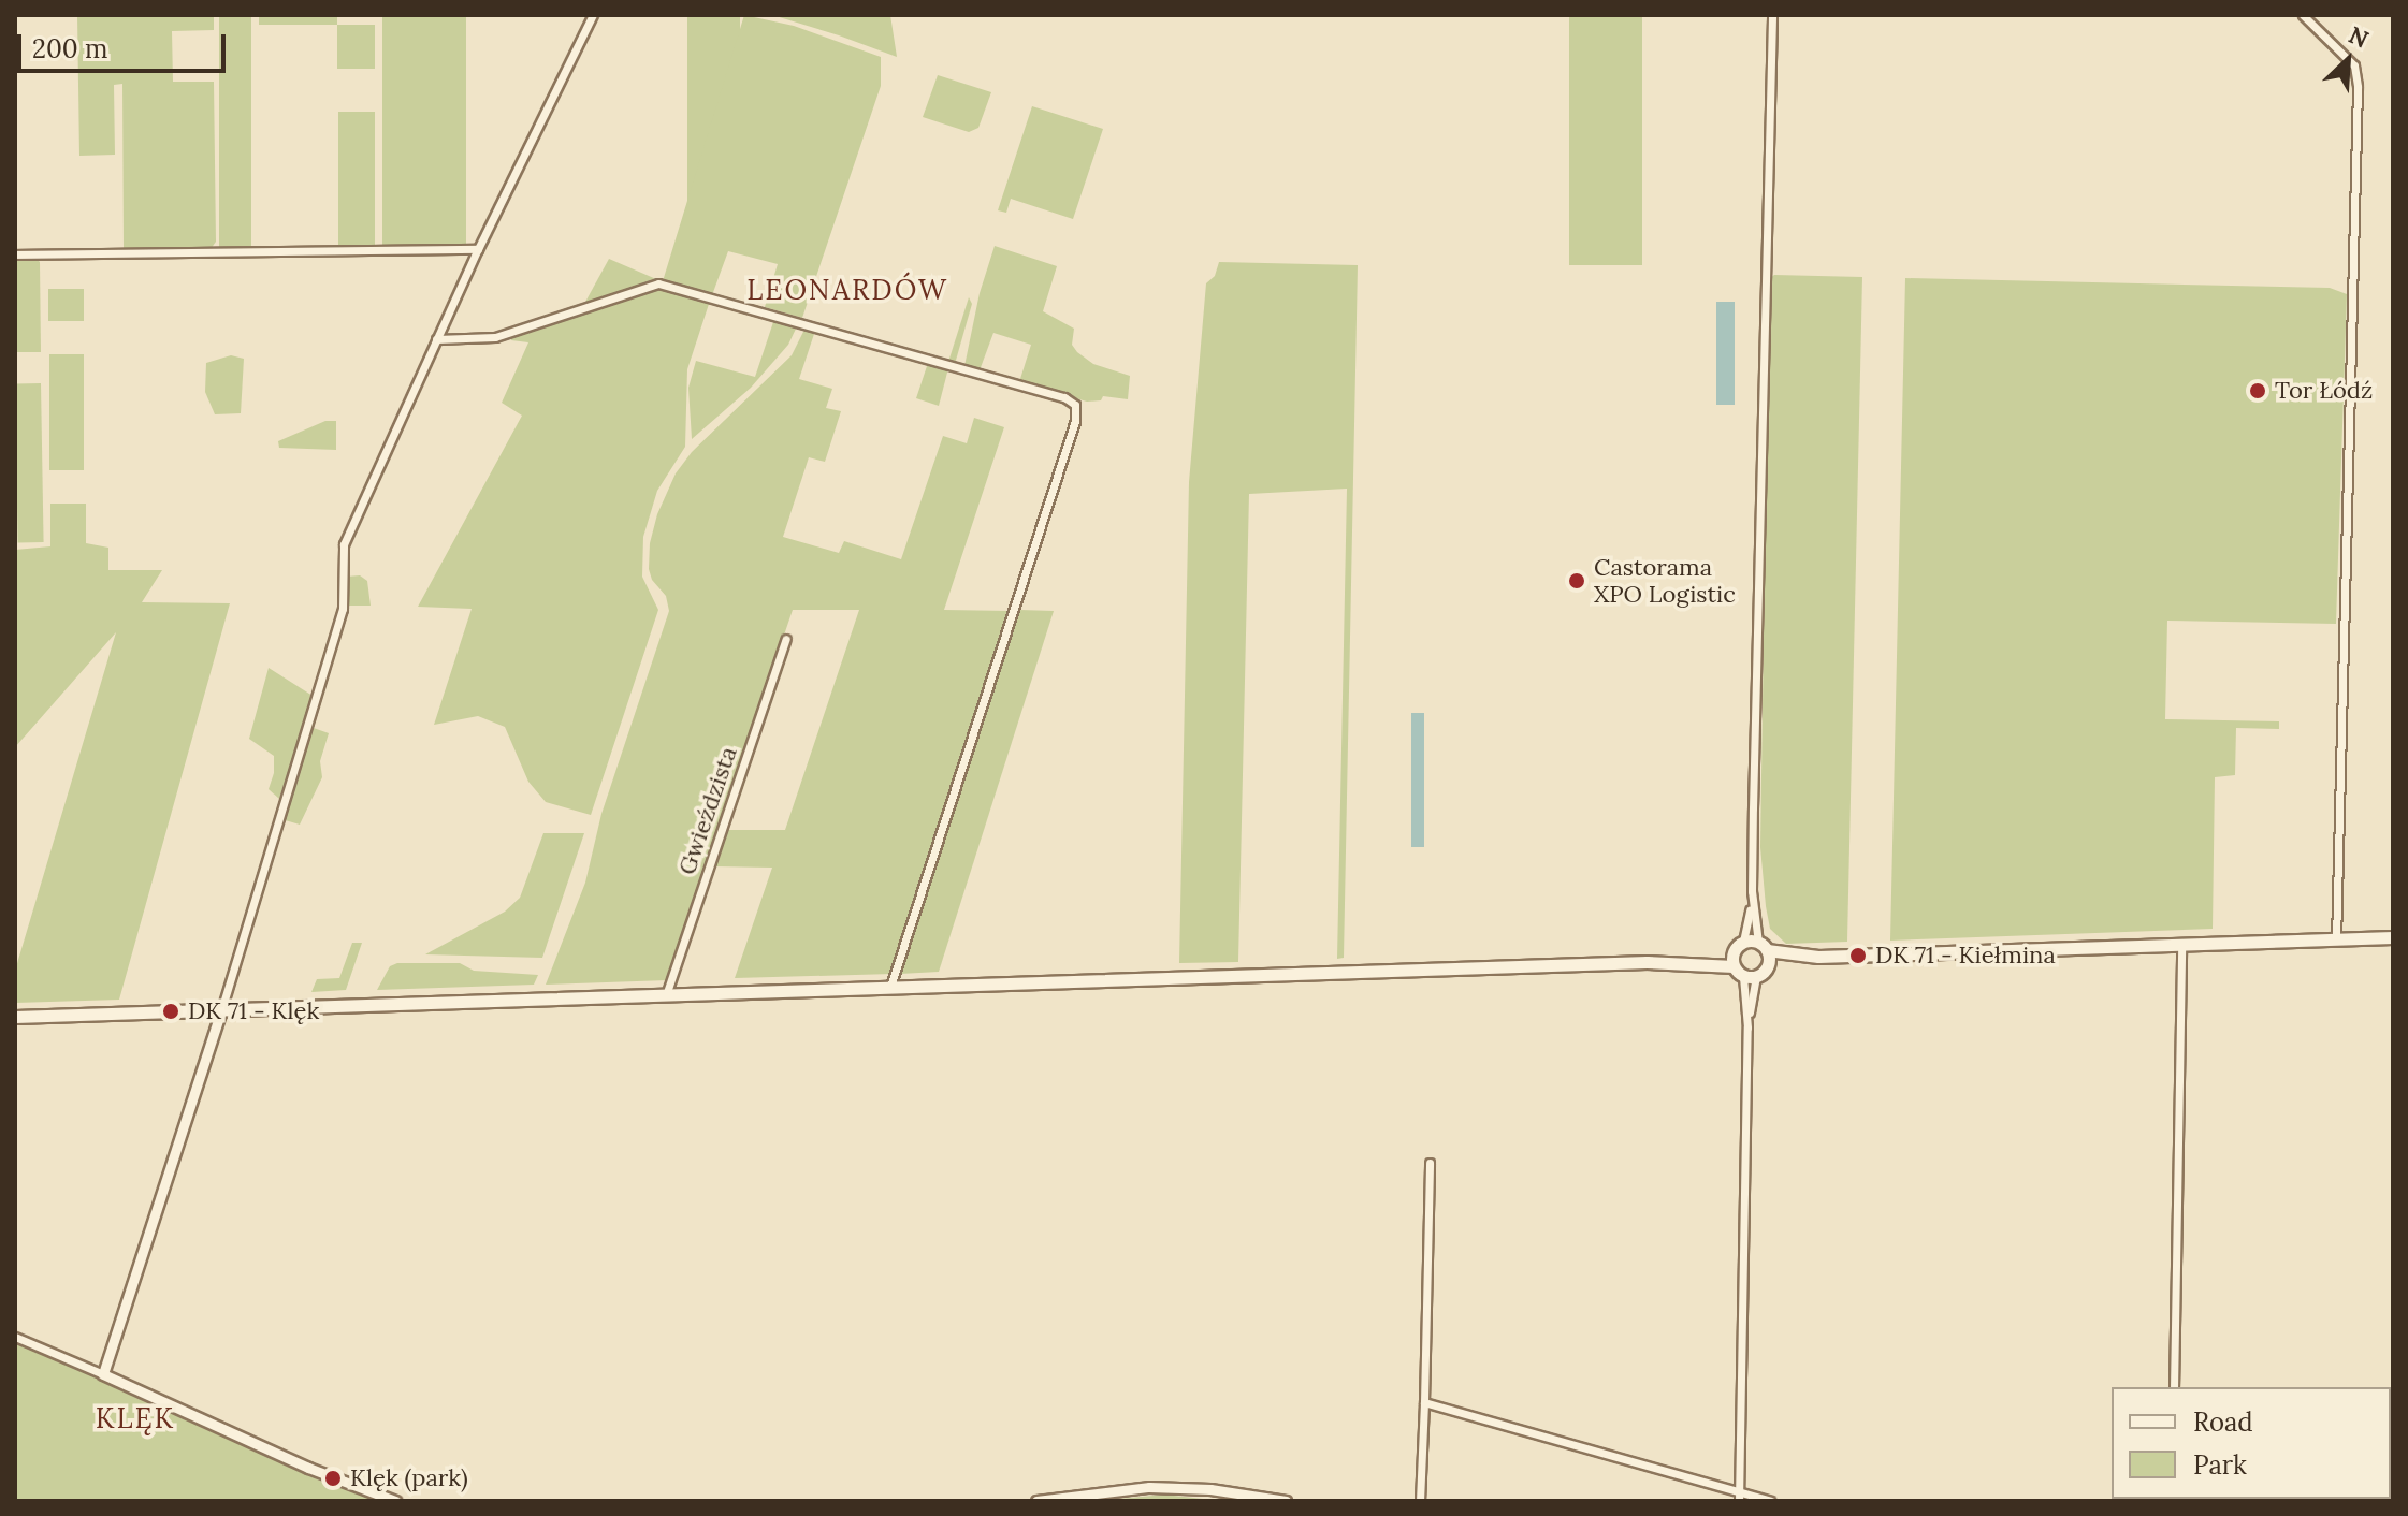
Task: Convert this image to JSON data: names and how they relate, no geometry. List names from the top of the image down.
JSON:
{
  "streets": {
    "street": ["Gwieździsta"]
  },
  "districts": ["LEONARDÓW", "KLĘK"],
  "places": [
    "Tor Łódź",
    "Castorama XPO Logistic",
    "DK 71 - Kiełmina",
    "DK 71 - Klęk",
    "Klęk (park)"
  ],
  "legend": ["Road", "Park"],
  "scale_bar": "200 m",
  "north": "top right"
}
